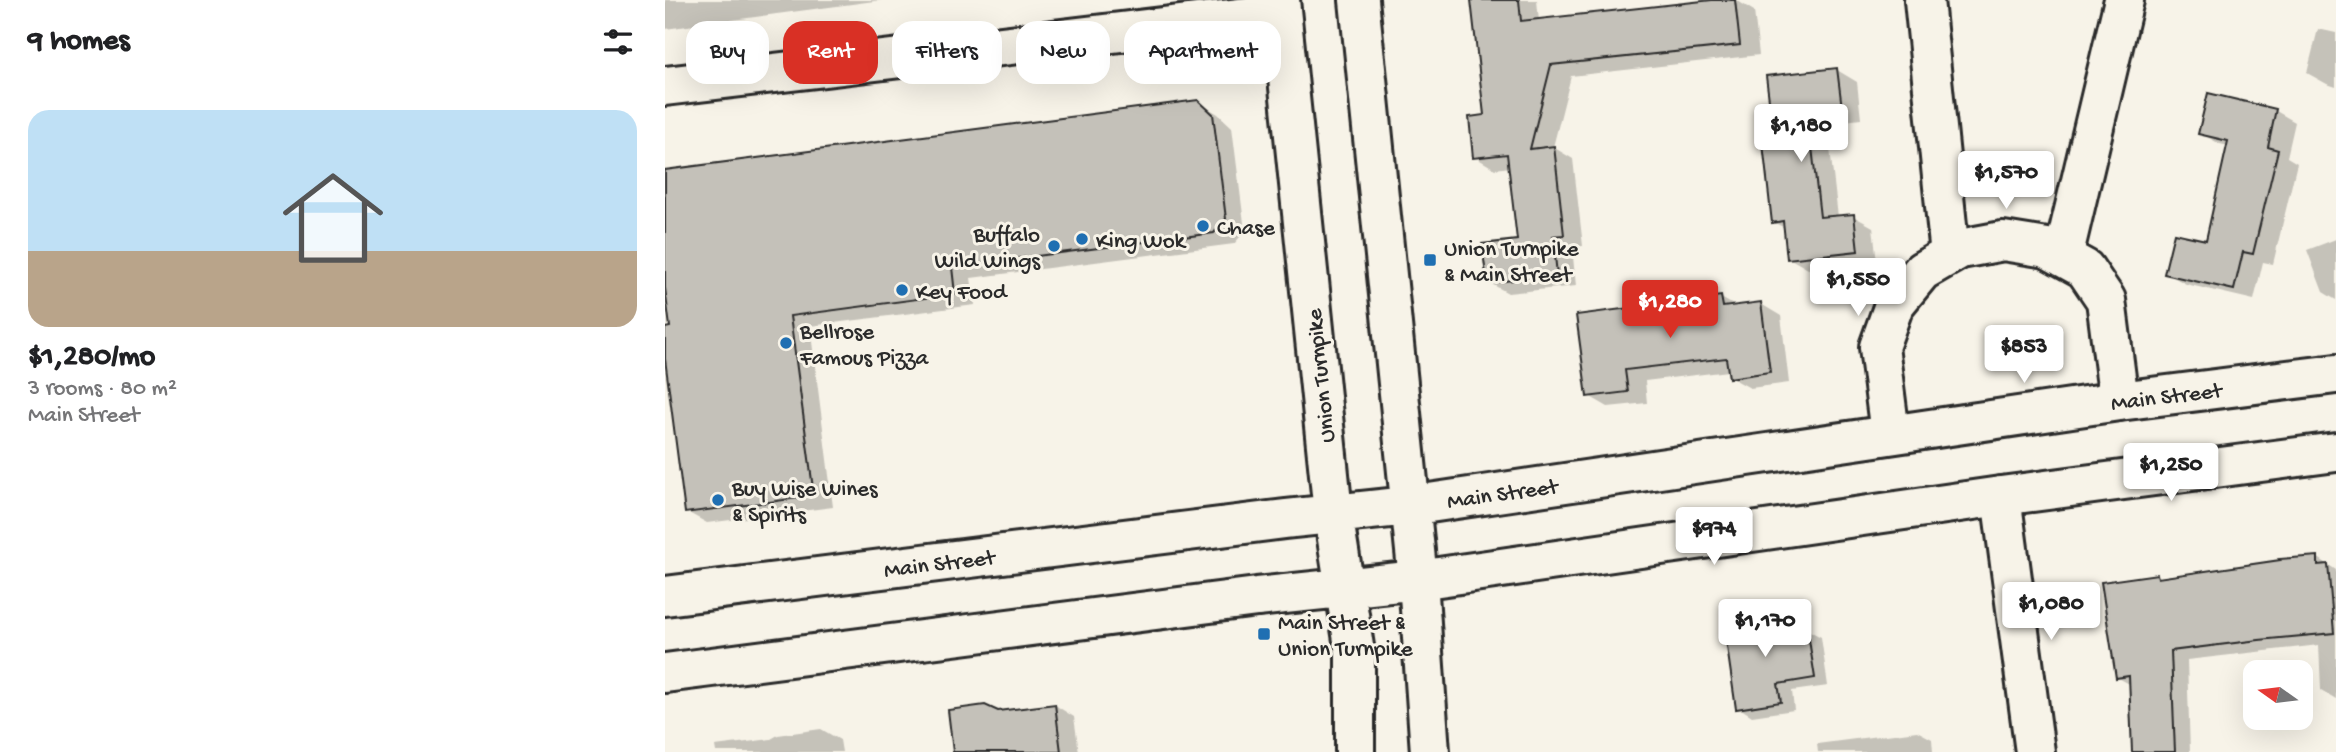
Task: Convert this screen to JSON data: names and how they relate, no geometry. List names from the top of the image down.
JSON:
{
  "streets": {
    "main road": ["Union Turnpike", "Main Street"]
  },
  "crossings": [
    ["Union Turnpike", "Main Street"]
  ],
  "places": {
    "other": [
      "Chase",
      "King Wok",
      "Buffalo Wild Wings",
      "Key Food",
      "Bellrose Famous Pizza",
      "Buy Wise Wines & Spirits"
    ],
    "transit": ["Union Turnpike & Main Street", "Main Street & Union Turnpike"]
  },
  "north": "left",
  "page": {
    "heading": "9 homes",
    "chip": [
      "Buy",
      "Rent",
      "Filters",
      "New",
      "Apartment"
    ],
    "list": [
      {
        "name": "$1,280/mo",
        "note": "3 rooms · 80 m² · Main Street"
      }
    ],
    "price": [
      "$1,180",
      "$1,570",
      "$1,550",
      "$1,280",
      "$853",
      "$1,250",
      "$974",
      "$1,080",
      "$1,170"
    ]
  }
}
